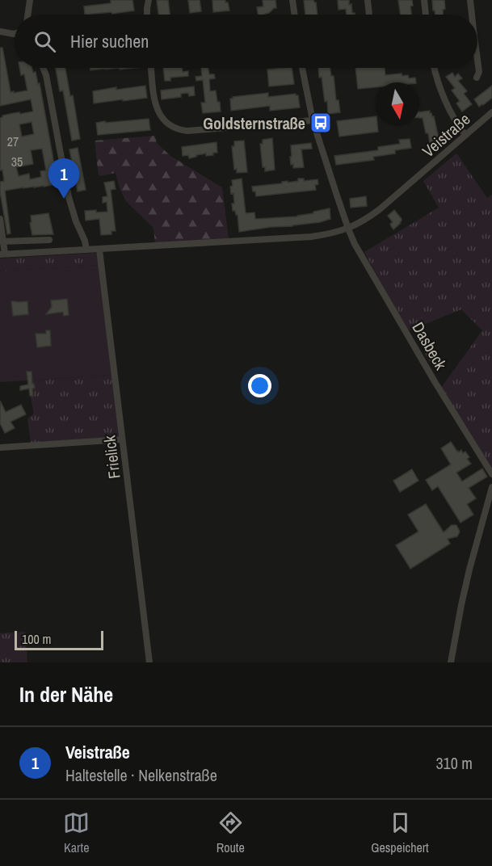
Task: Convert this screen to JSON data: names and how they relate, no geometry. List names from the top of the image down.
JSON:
{
  "streets": {
    "street": ["Veistraße", "Dasbeck", "Frielick"]
  },
  "crossings": [
    ["Veistraße", "Dasbeck"],
    ["Veistraße", "Frielick"]
  ],
  "places": {
    "bus stop": ["Goldsternstraße"]
  },
  "house_numbers": ["27", "35"],
  "scale_bar": "100 m",
  "north": "bottom",
  "page": {
    "search": "Hier suchen",
    "pins": "1",
    "scale": "100 m",
    "heading": "In der Nähe",
    "list": [
      {
        "mark": "1",
        "name": "Veistraße",
        "note": "Haltestelle · Nelkenstraße",
        "value": "310 m"
      }
    ],
    "nav": ["Karte", "Route", "Gespeichert"]
  }
}
